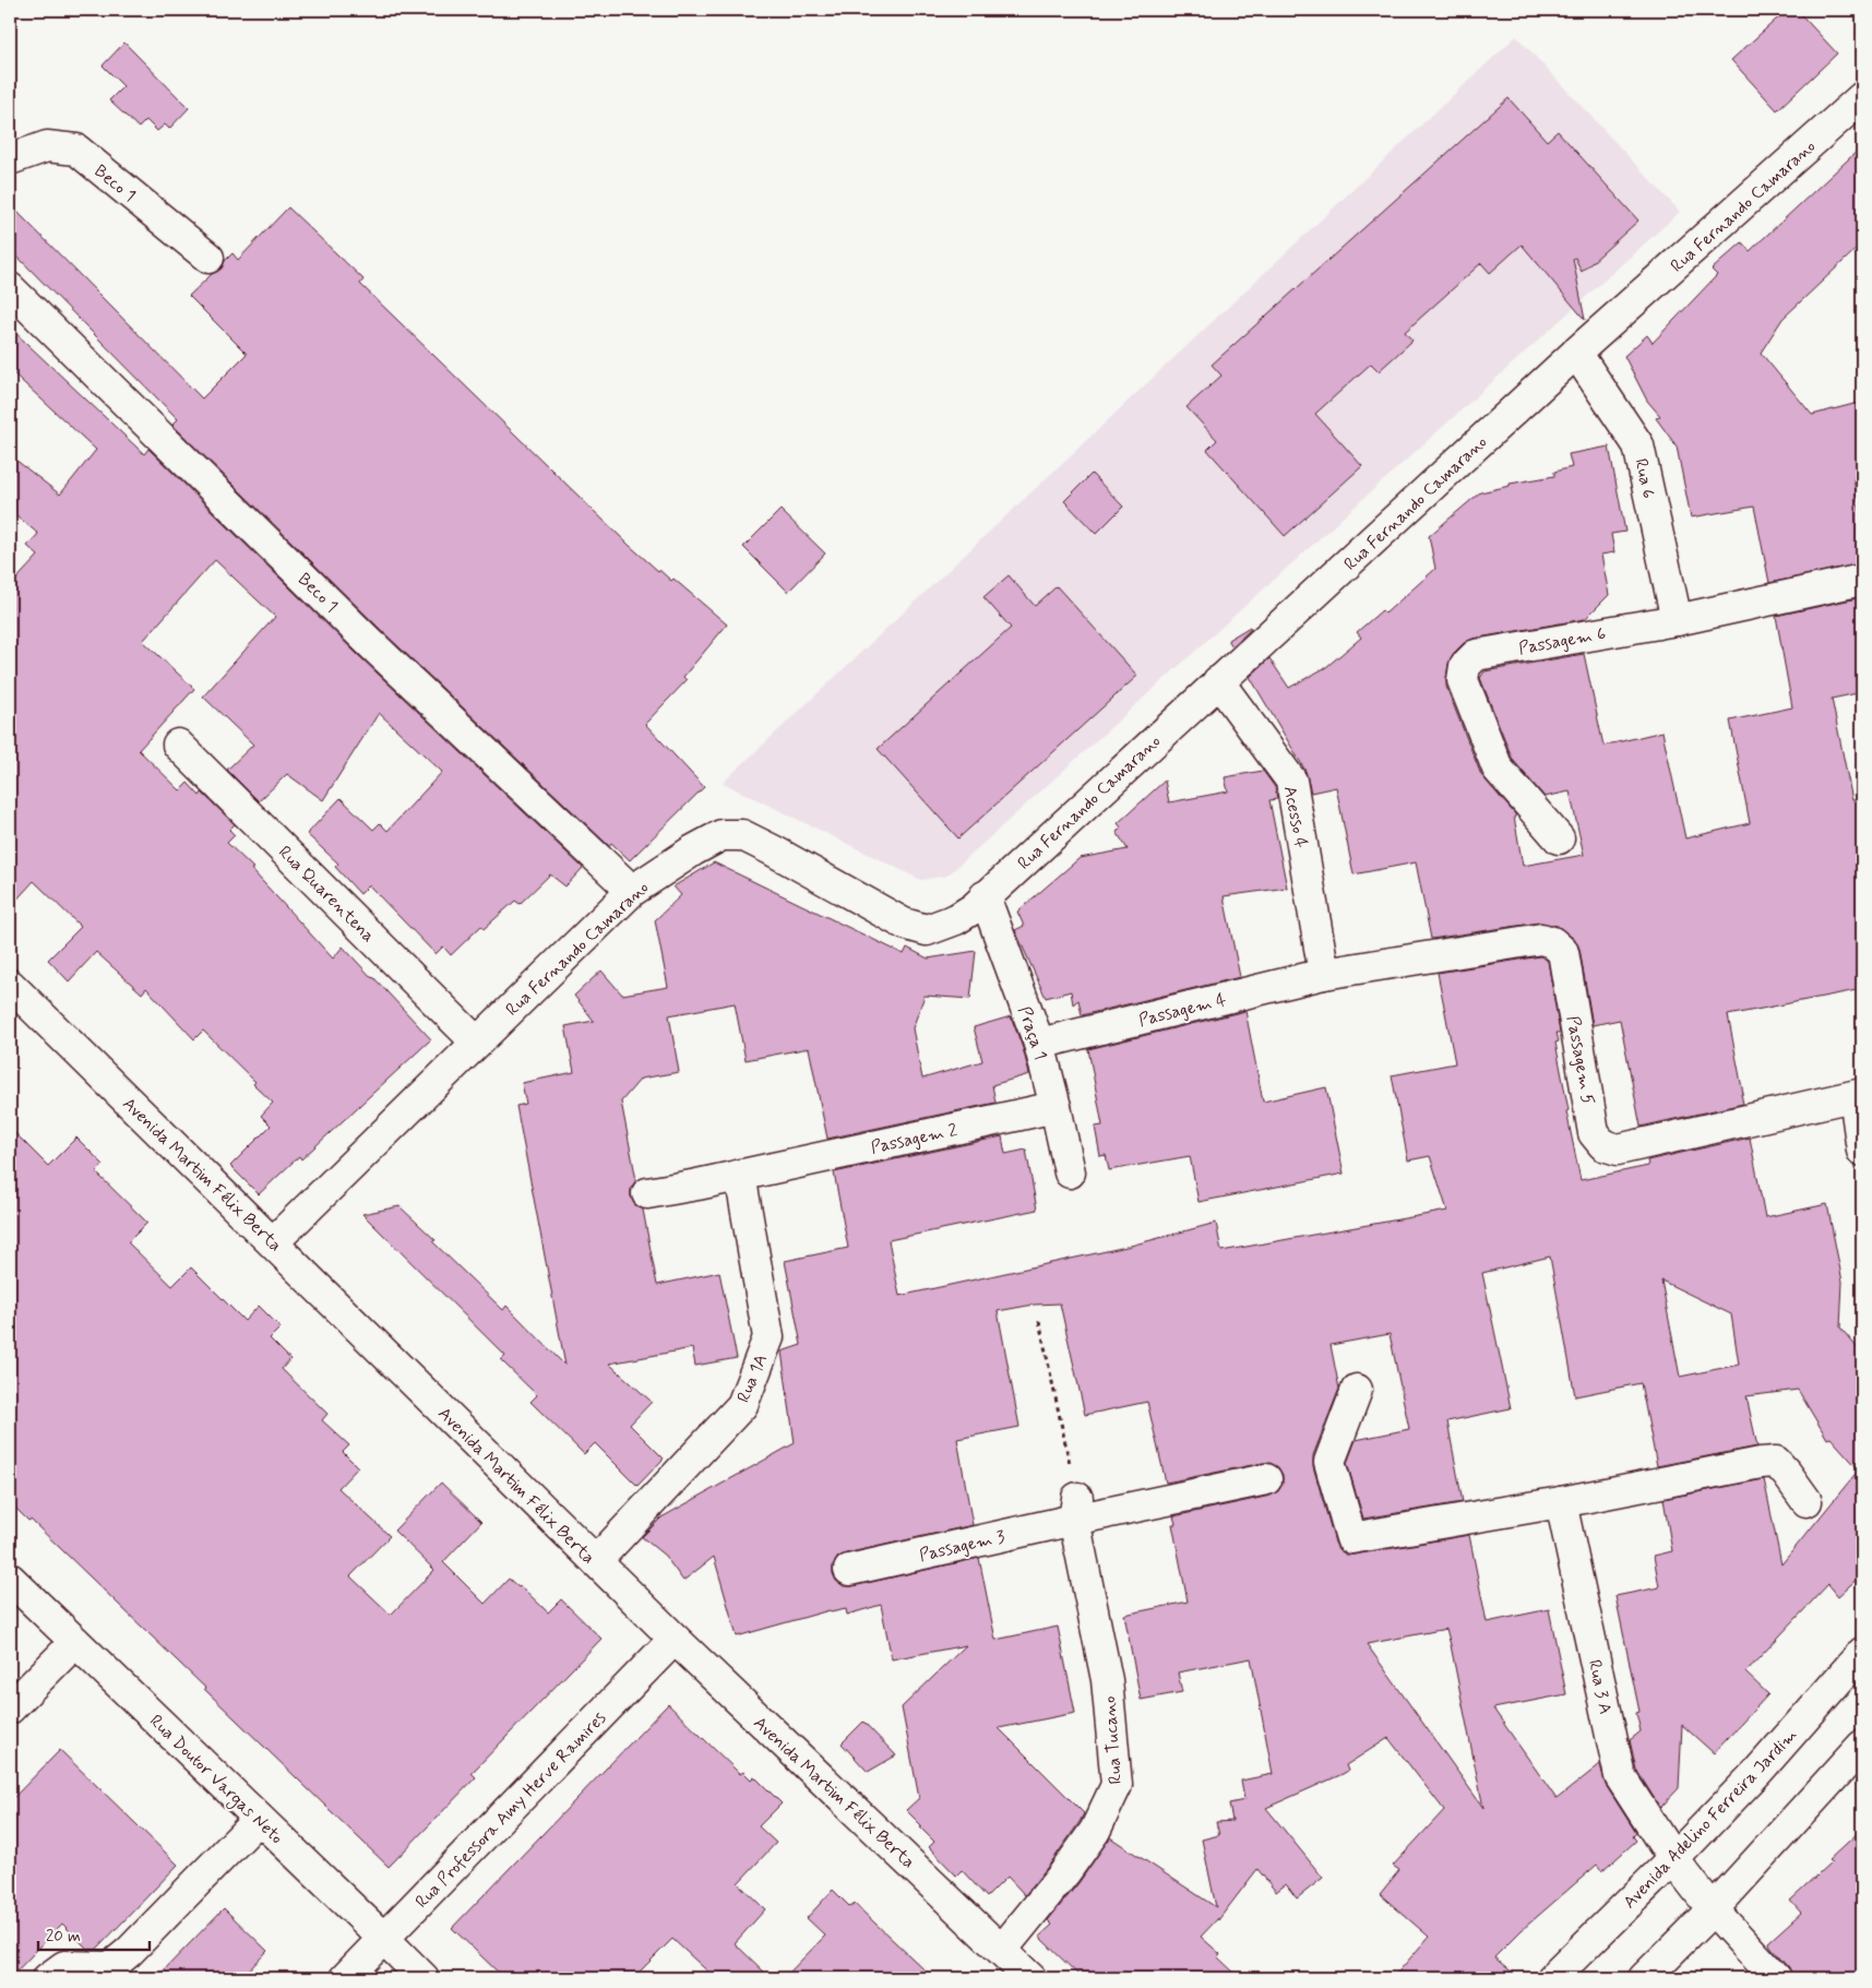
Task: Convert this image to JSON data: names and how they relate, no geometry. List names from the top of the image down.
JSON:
{
  "streets": {
    "street": [
      "Beco 1",
      "Rua Fernando Camarano",
      "Rua 6",
      "Passagem 6",
      "Acesso 4",
      "Rua Quarentena",
      "Passagem 4",
      "Praça 1",
      "Passagem 5",
      "Passagem 2",
      "Avenida Martim Félix Berta",
      "Rua 1A",
      "Passagem 3",
      "Rua 3 A",
      "Rua Tucano",
      "Rua Doutor Vargas Neto",
      "Rua Professora Amy Herve Ramires",
      "Avenida Adelino Ferreira Jardim"
    ]
  },
  "crossings": [
    ["Beco 1", "Rua Fernando Camarano"],
    ["Rua Fernando Camarano", "Rua 6"],
    ["Rua Fernando Camarano", "Acesso 4"],
    ["Rua Fernando Camarano", "Rua Quarentena"],
    ["Rua Fernando Camarano", "Praça 1"],
    ["Rua Fernando Camarano", "Avenida Martim Félix Berta"],
    ["Rua 6", "Passagem 6"],
    ["Acesso 4", "Passagem 4"],
    ["Acesso 4", "Passagem 5"],
    ["Passagem 4", "Praça 1"],
    ["Passagem 4", "Passagem 5"],
    ["Praça 1", "Passagem 2"],
    ["Passagem 2", "Rua 1A"],
    ["Avenida Martim Félix Berta", "Rua 1A"],
    ["Avenida Martim Félix Berta", "Rua Tucano"],
    ["Avenida Martim Félix Berta", "Rua Professora Amy Herve Ramires"],
    ["Passagem 3", "Rua Tucano"],
    ["Rua 3 A", "Avenida Adelino Ferreira Jardim"],
    ["Rua Doutor Vargas Neto", "Rua Professora Amy Herve Ramires"]
  ],
  "scale_bar": "20 m"
}
